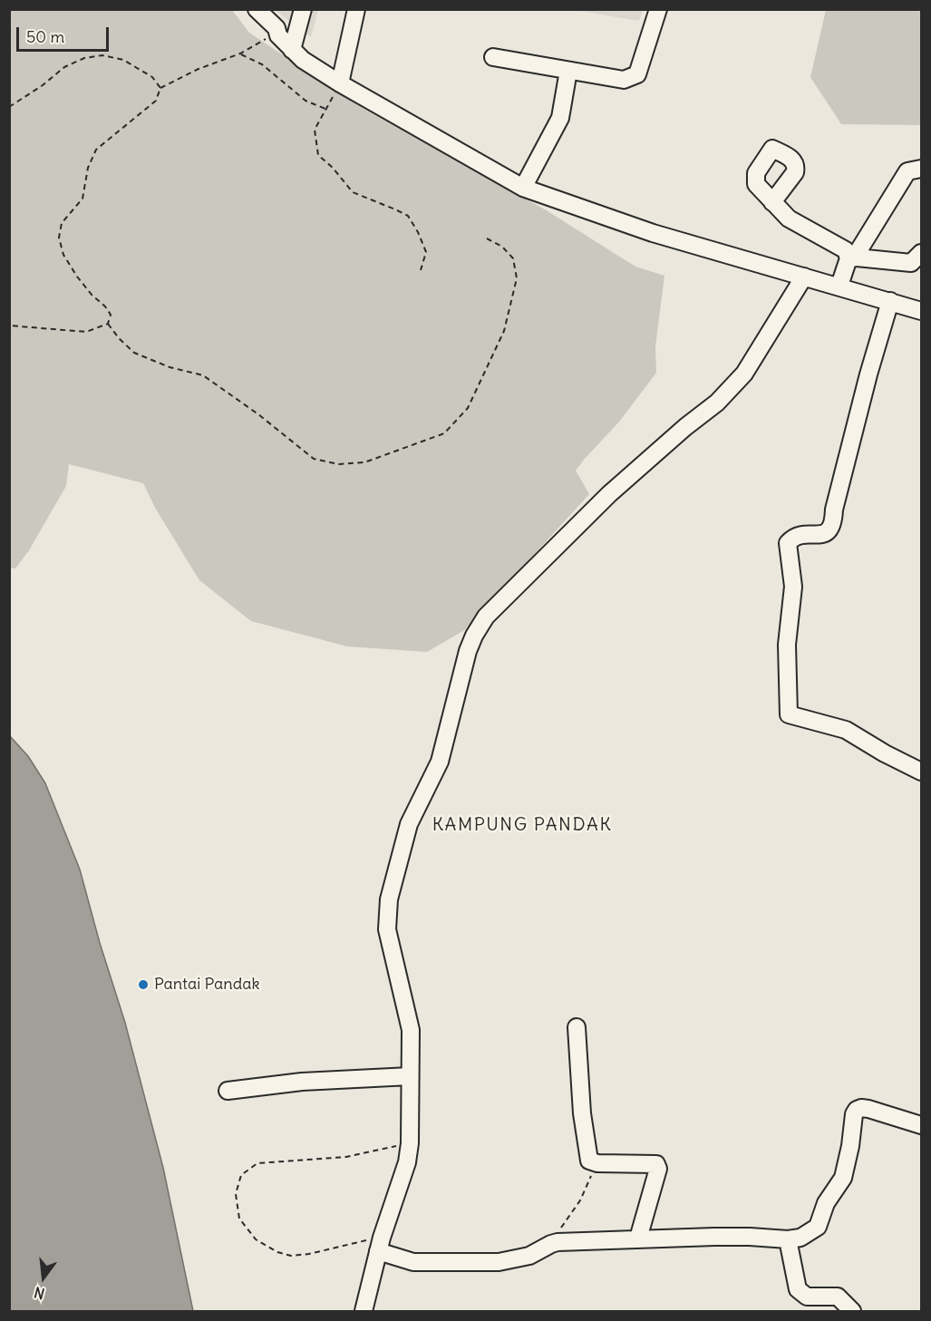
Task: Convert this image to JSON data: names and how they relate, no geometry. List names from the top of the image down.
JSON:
{
  "districts": ["KAMPUNG PANDAK"],
  "places": ["Pantai Pandak"],
  "scale_bar": "50 m",
  "north": "bottom"
}
